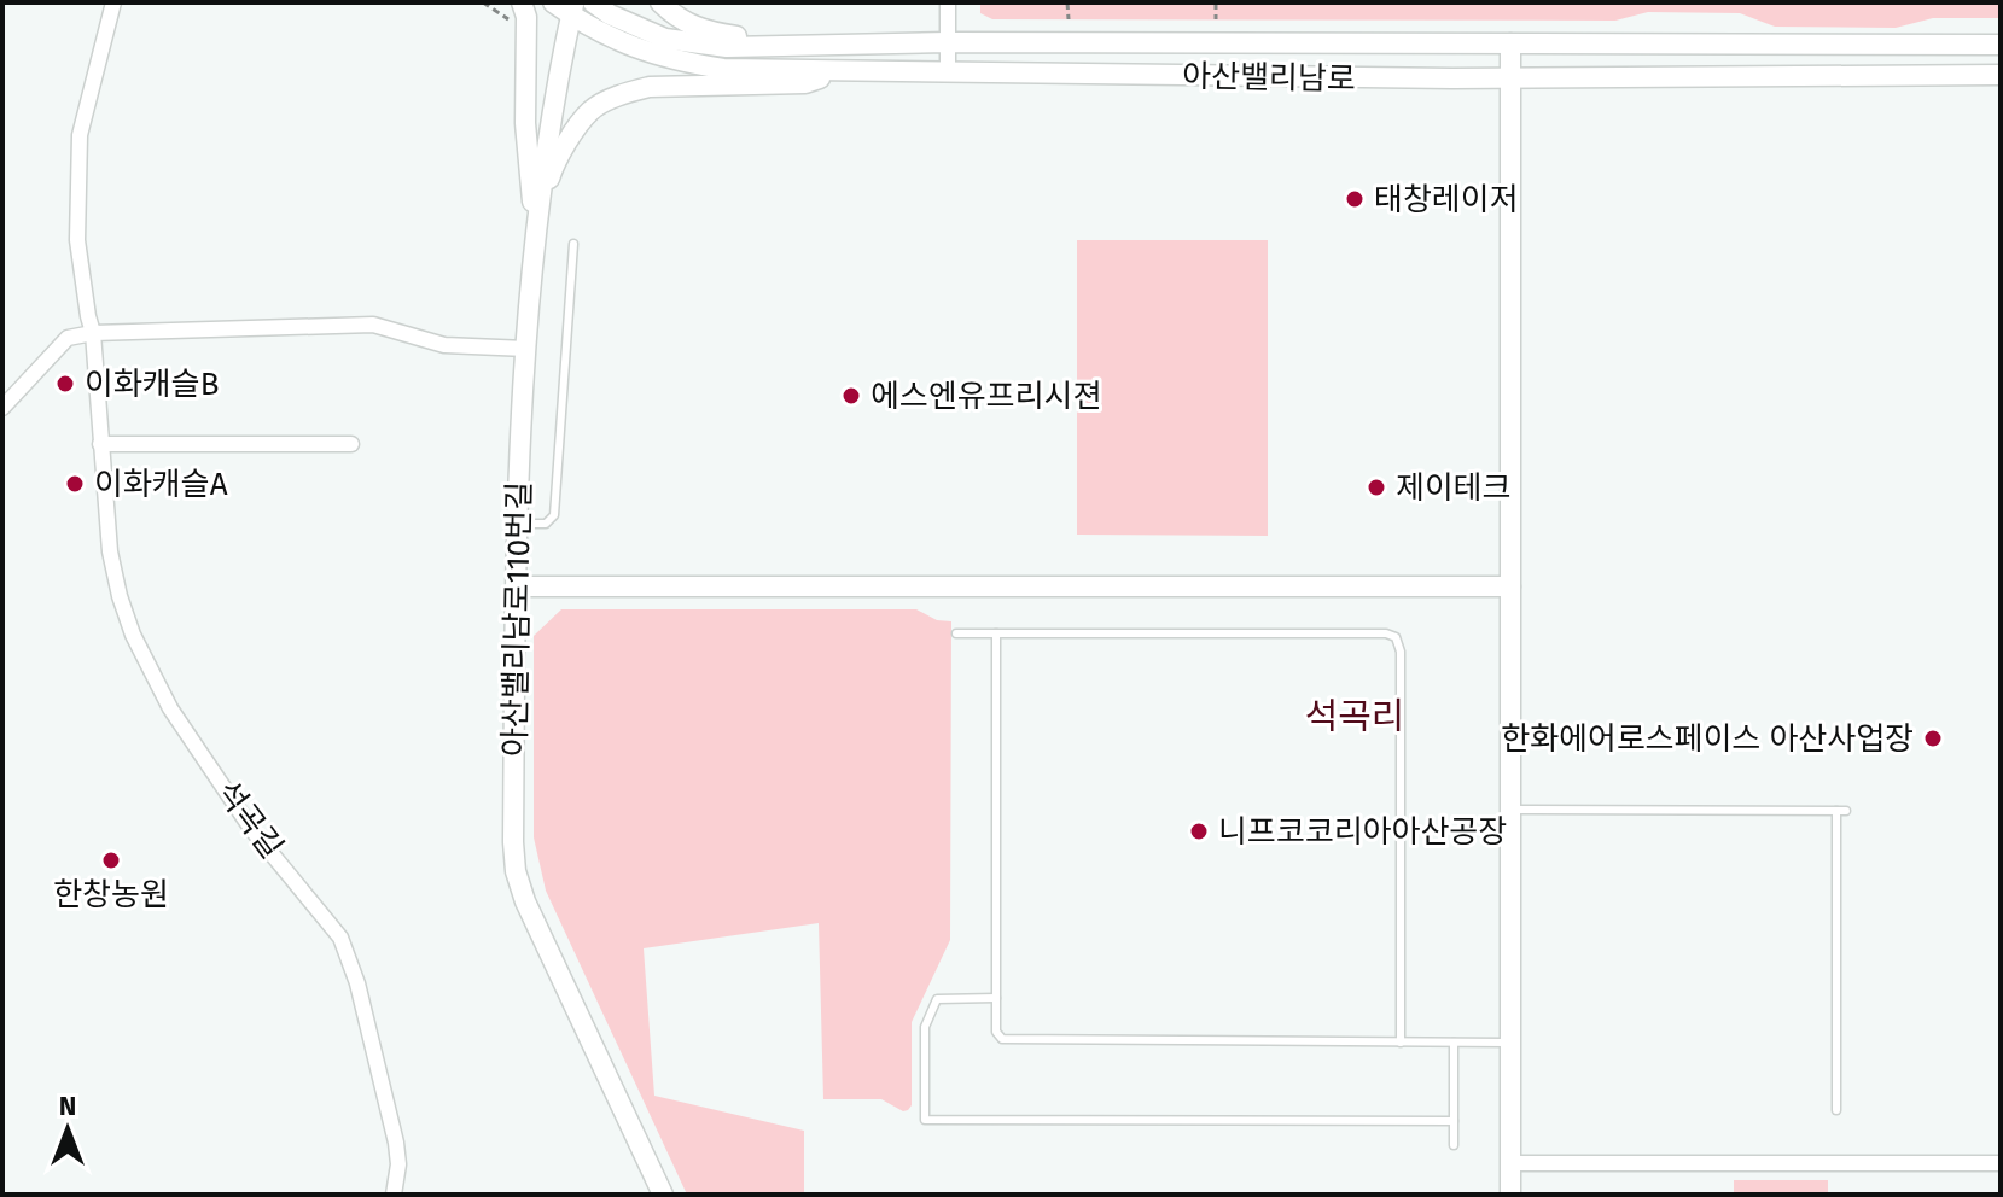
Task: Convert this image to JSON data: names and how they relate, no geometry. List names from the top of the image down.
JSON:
{
  "streets": {
    "street": ["아산밸리남로", "아산밸리남로110번길", "석곡길"]
  },
  "crossings": [
    ["아산밸리남로", "아산밸리남로110번길"]
  ],
  "districts": ["석곡리"],
  "places": [
    "태창레이저",
    "이화캐슬B",
    "에스엔유프리시젼",
    "이화캐슬A",
    "제이테크",
    "한화에어로스페이스 아산사업장",
    "니프코코리아아산공장",
    "한창농원"
  ],
  "north": "top"
}
